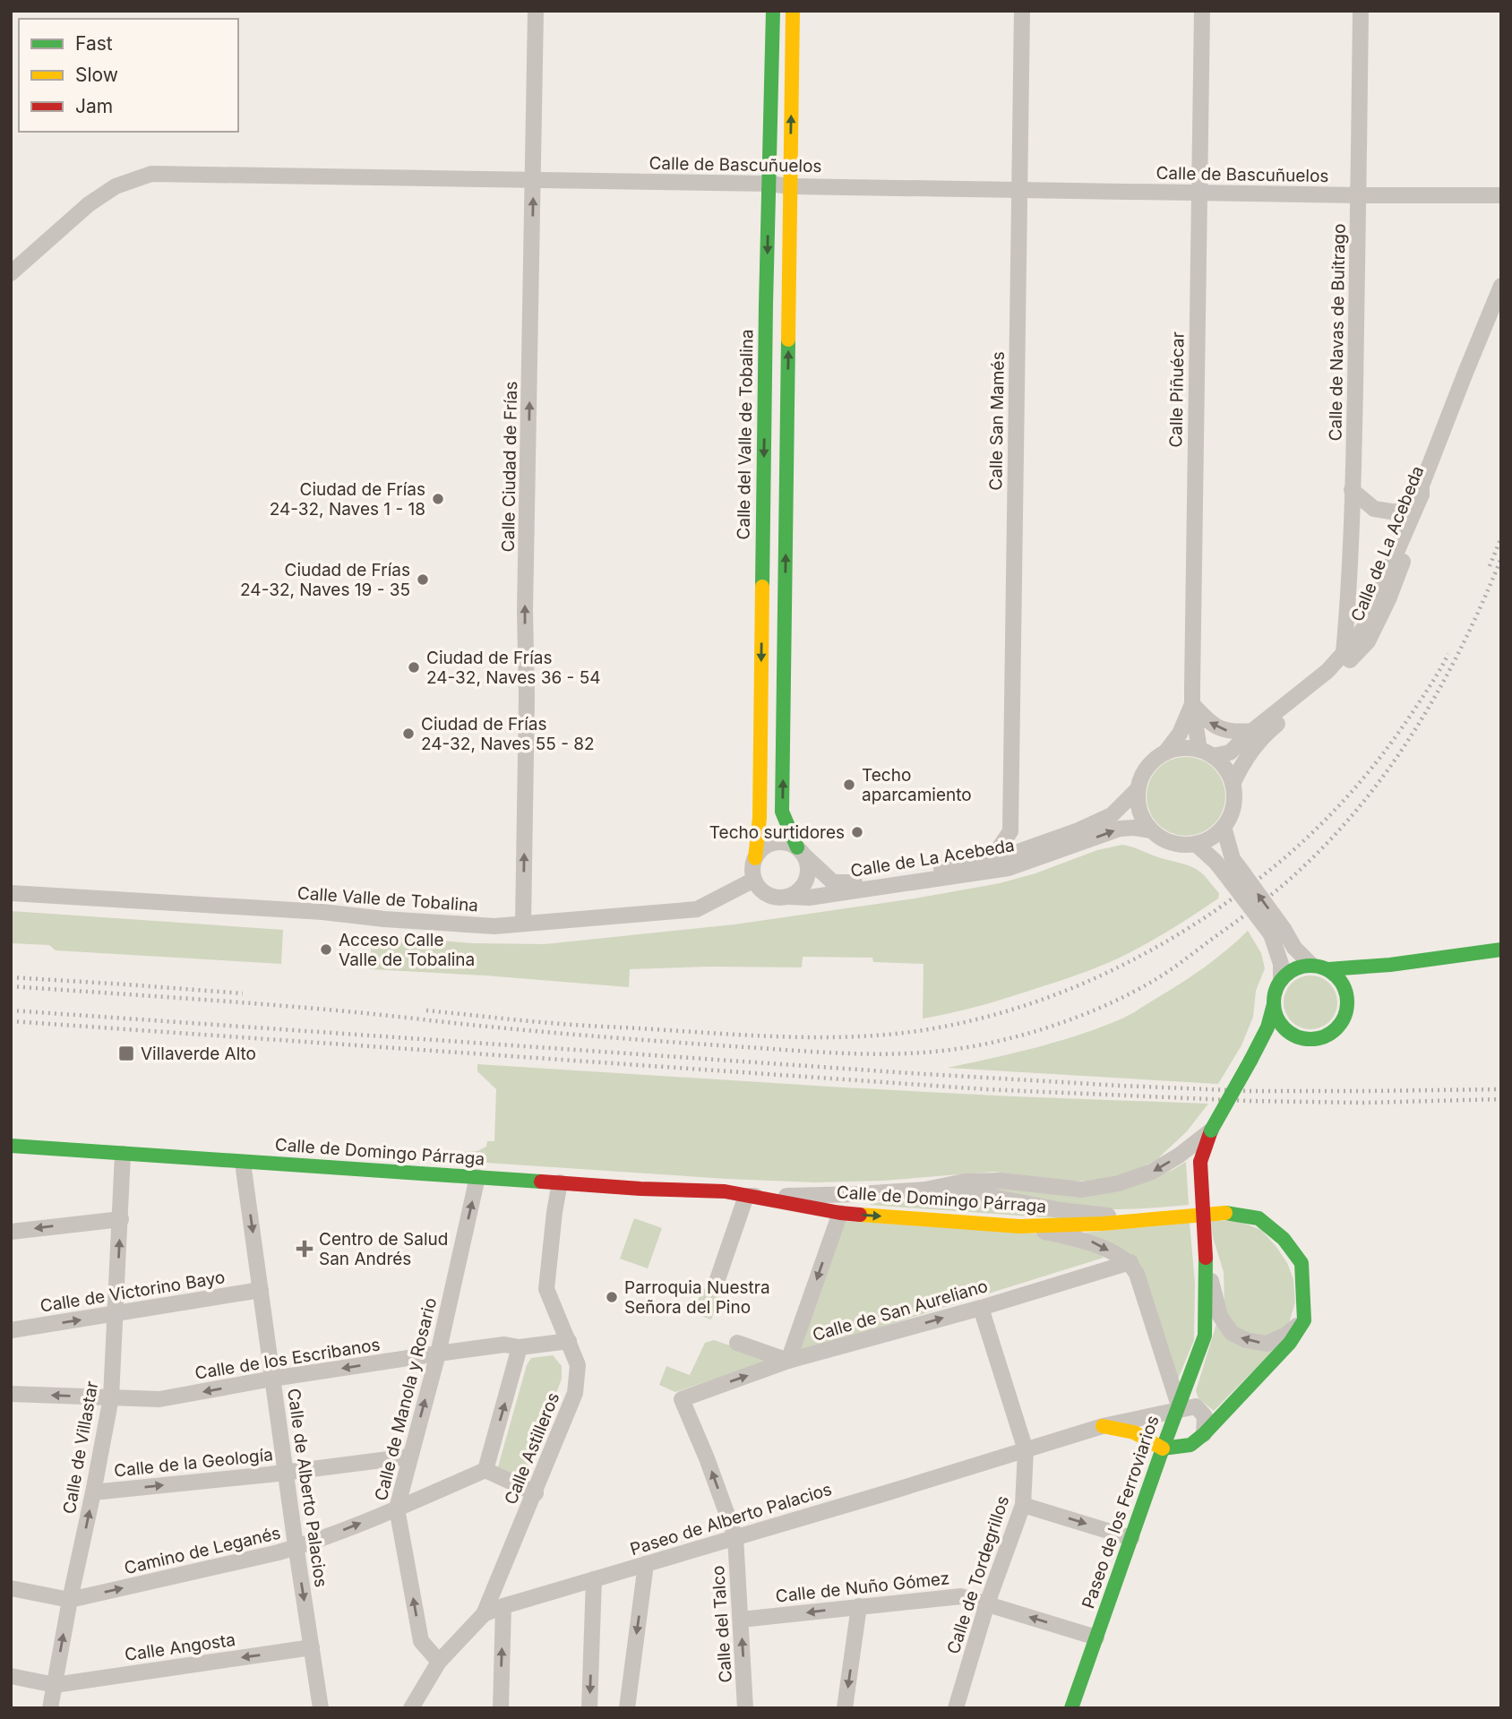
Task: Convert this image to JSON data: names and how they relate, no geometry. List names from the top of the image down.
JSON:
{
  "streets": {
    "street": [
      "Calle de Bascuñuelos",
      "Calle de Navas de Buitrago",
      "Calle Piñuécar",
      "Calle San Mamés",
      "Calle del Valle de Tobalina",
      "Calle Ciudad de Frías",
      "Calle de La Acebeda",
      "Calle Valle de Tobalina",
      "Calle de Domingo Párraga",
      "Calle de Victorino Bayo",
      "Calle de San Aureliano",
      "Calle de los Escribanos",
      "Calle de Manola y Rosario",
      "Calle de Villastar",
      "Calle Astilleros",
      "Calle de la Geología",
      "Calle de Alberto Palacios",
      "Paseo de los Ferroviarios",
      "Paseo de Alberto Palacios",
      "Camino de Leganés",
      "Calle de Tordegrillos",
      "Calle de Nuño Gómez",
      "Calle del Talco",
      "Calle Angosta"
    ]
  },
  "crossings": [
    ["Calle de Bascuñuelos", "Calle de Navas de Buitrago"],
    ["Calle de Bascuñuelos", "Calle Piñuécar"],
    ["Calle de Bascuñuelos", "Calle San Mamés"],
    ["Calle de Bascuñuelos", "Calle del Valle de Tobalina"],
    ["Calle de Bascuñuelos", "Calle Ciudad de Frías"],
    ["Calle de Navas de Buitrago", "Calle de La Acebeda"],
    ["Calle Piñuécar", "Calle de La Acebeda"],
    ["Calle del Valle de Tobalina", "Calle de La Acebeda"],
    ["Calle del Valle de Tobalina", "Calle Valle de Tobalina"],
    ["Calle Ciudad de Frías", "Calle Valle de Tobalina"],
    ["Calle de La Acebeda", "Calle Valle de Tobalina"],
    ["Calle de Domingo Párraga", "Calle de Manola y Rosario"],
    ["Calle de Domingo Párraga", "Calle de Villastar"],
    ["Calle de Domingo Párraga", "Calle Astilleros"],
    ["Calle de Domingo Párraga", "Calle de Alberto Palacios"],
    ["Calle de Victorino Bayo", "Calle de Villastar"],
    ["Calle de Victorino Bayo", "Calle de Alberto Palacios"],
    ["Calle de San Aureliano", "Paseo de los Ferroviarios"],
    ["Calle de San Aureliano", "Calle de Tordegrillos"],
    ["Calle de San Aureliano", "Calle del Talco"],
    ["Calle de los Escribanos", "Calle de Manola y Rosario"],
    ["Calle de los Escribanos", "Calle de Villastar"],
    ["Calle de los Escribanos", "Calle Astilleros"],
    ["Calle de los Escribanos", "Calle de Alberto Palacios"],
    ["Calle de Manola y Rosario", "Calle de la Geología"],
    ["Calle de Manola y Rosario", "Paseo de Alberto Palacios"],
    ["Calle de Manola y Rosario", "Camino de Leganés"],
    ["Calle de Villastar", "Calle de la Geología"],
    ["Calle de Villastar", "Camino de Leganés"],
    ["Calle de Villastar", "Calle Angosta"],
    ["Calle Astilleros", "Paseo de Alberto Palacios"],
    ["Calle de la Geología", "Calle de Alberto Palacios"],
    ["Calle de Alberto Palacios", "Camino de Leganés"],
    ["Calle de Alberto Palacios", "Calle Angosta"],
    ["Paseo de los Ferroviarios", "Paseo de Alberto Palacios"],
    ["Paseo de los Ferroviarios", "Calle de Nuño Gómez"],
    ["Paseo de Alberto Palacios", "Calle de Tordegrillos"],
    ["Paseo de Alberto Palacios", "Calle del Talco"],
    ["Calle de Tordegrillos", "Calle de Nuño Gómez"],
    ["Calle de Nuño Gómez", "Calle del Talco"]
  ],
  "one_way": [
    "Calle Ciudad de Frías",
    "Calle de San Aureliano",
    "Calle de los Escribanos",
    "Calle de Manola y Rosario",
    "Calle de Villastar",
    "Calle de la Geología",
    "Calle de Alberto Palacios",
    "Camino de Leganés",
    "Calle Angosta"
  ],
  "places": {
    "other": [
      "Ciudad de Frías 24-32, Naves 1 - 18",
      "Ciudad de Frías 24-32, Naves 19 - 35",
      "Ciudad de Frías 24-32, Naves 36 - 54",
      "Ciudad de Frías 24-32, Naves 55 - 82",
      "Techo aparcamiento",
      "Techo surtidores",
      "Acceso Calle Valle de Tobalina",
      "Parroquia Nuestra Señora del Pino"
    ],
    "transit": ["Villaverde Alto"],
    "health": ["Centro de Salud San Andrés"]
  },
  "legend": ["Fast", "Slow", "Jam"]
}
